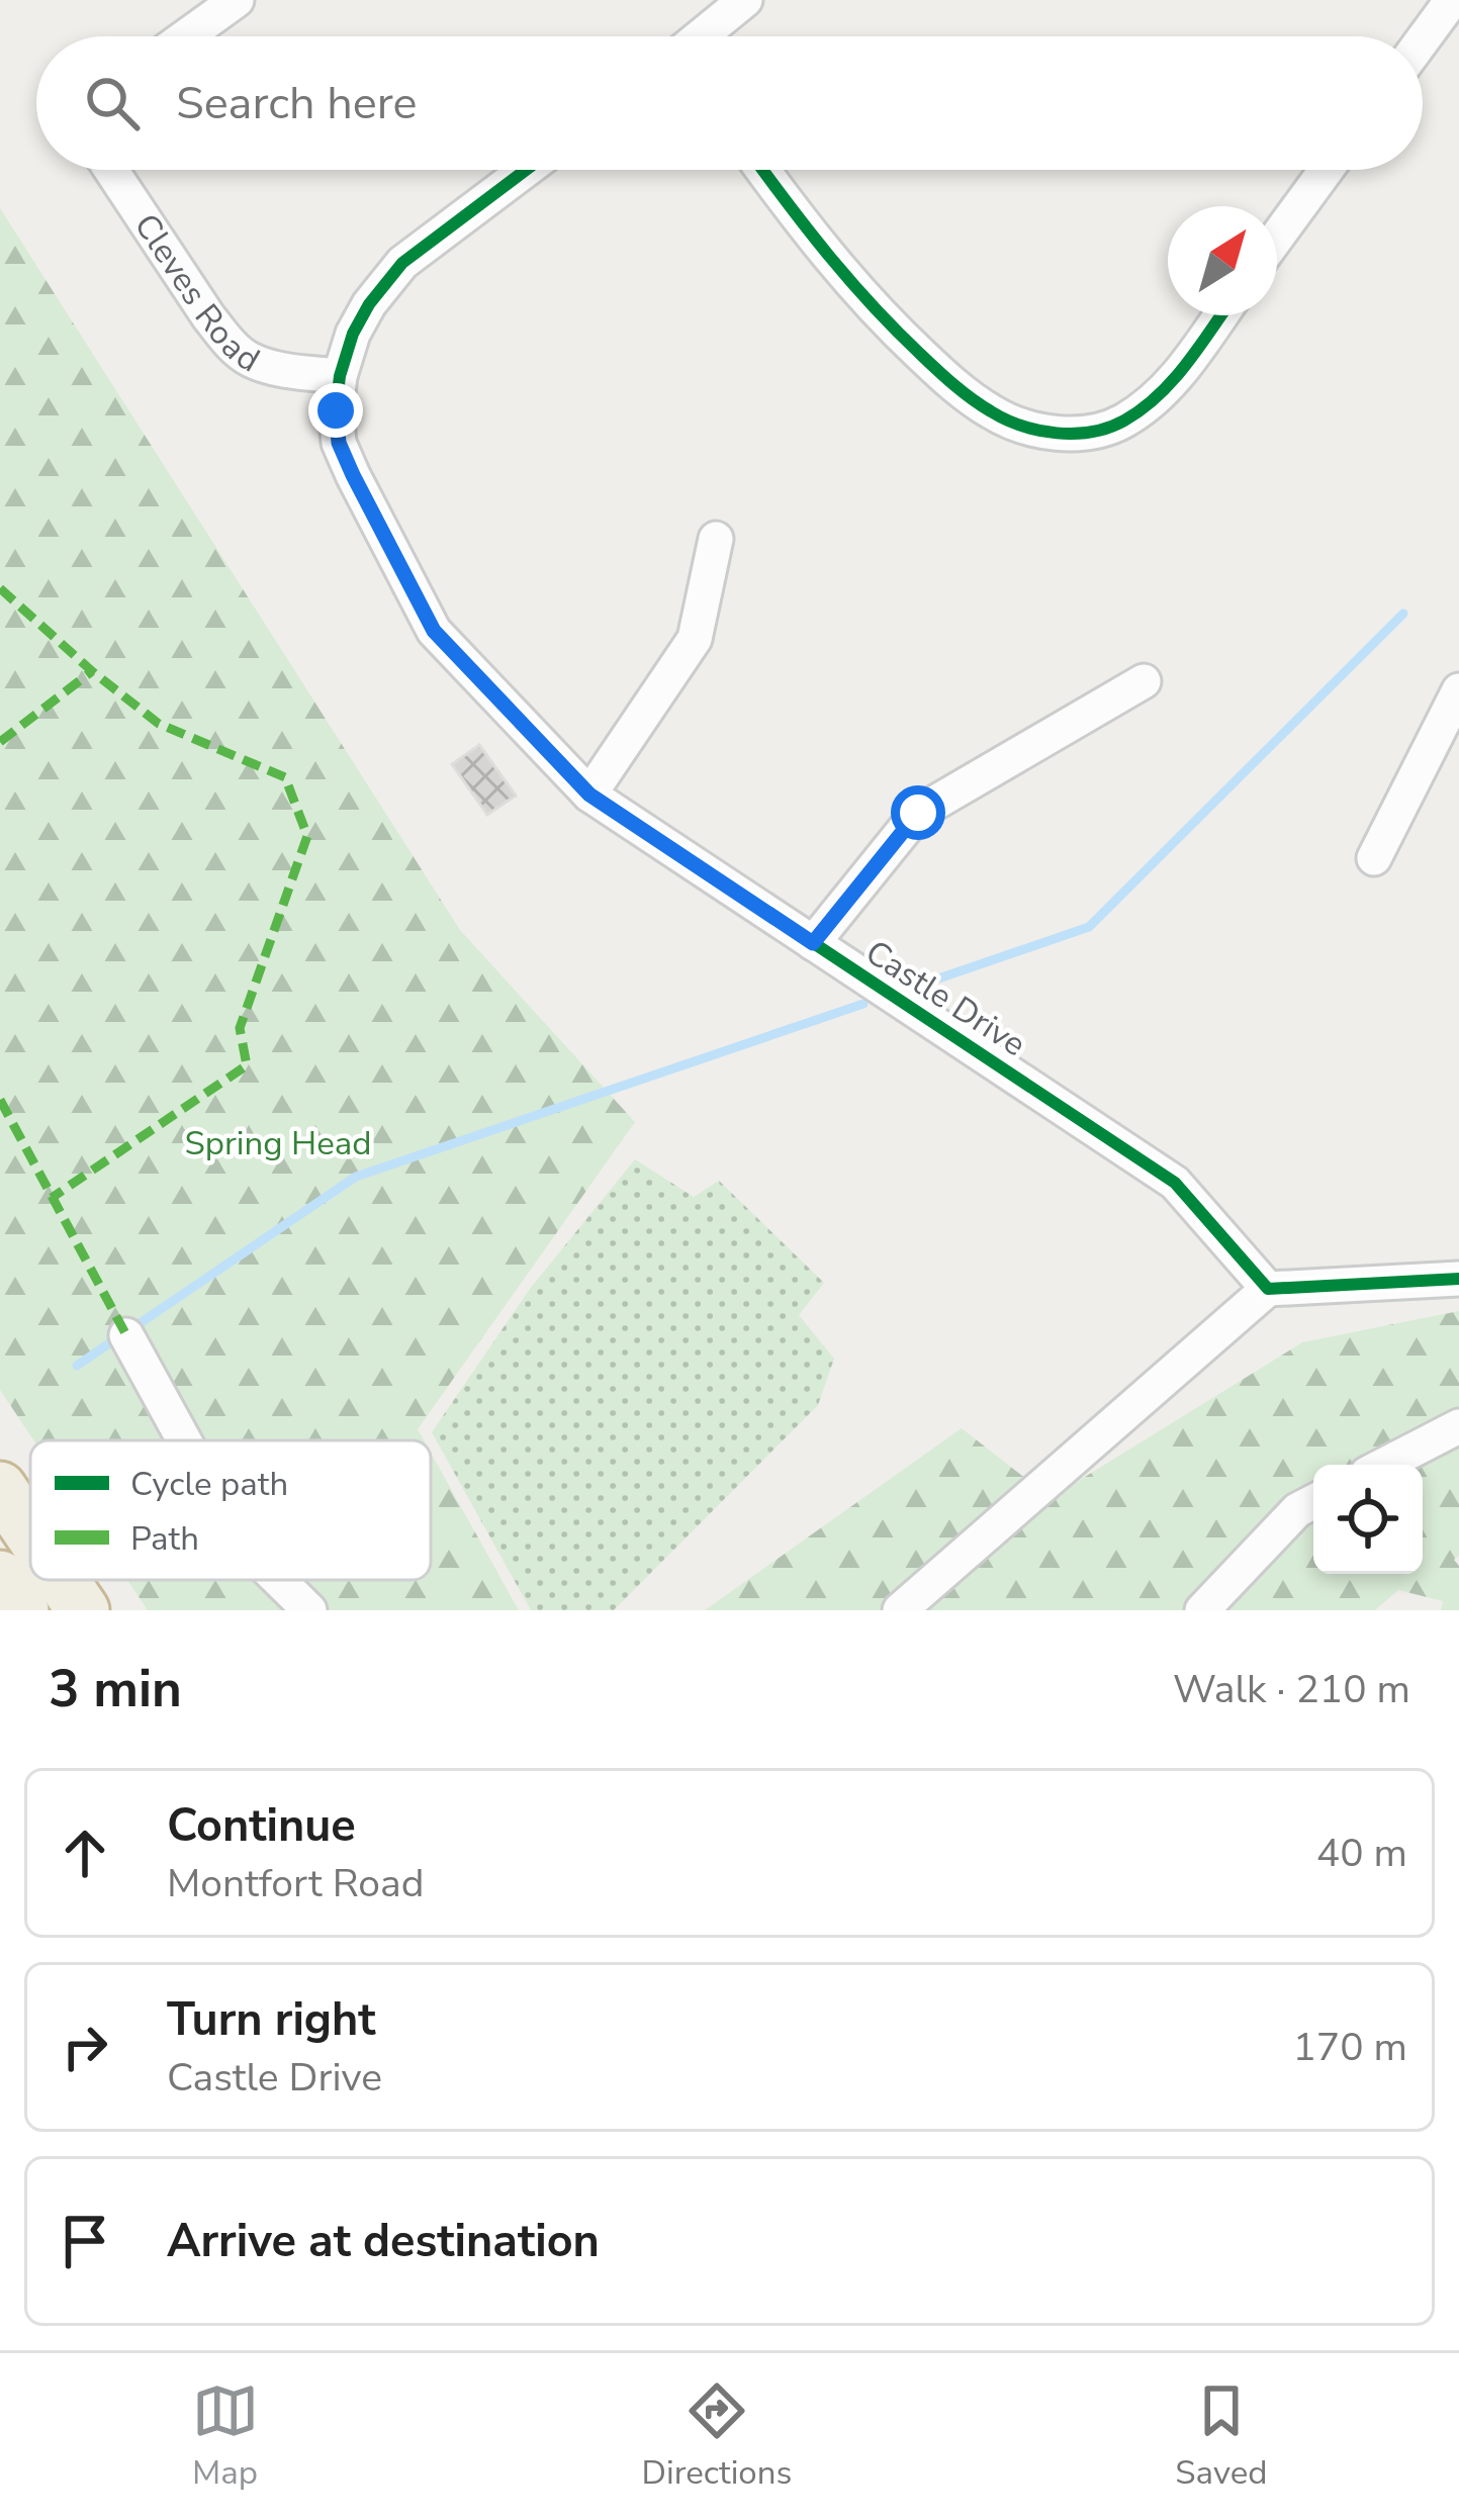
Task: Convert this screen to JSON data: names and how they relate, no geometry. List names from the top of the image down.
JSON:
{
  "streets": {
    "street": ["Cleves Road", "Castle Drive"]
  },
  "crossings": [
    ["Cleves Road", "Castle Drive"]
  ],
  "parks": ["Spring Head"],
  "legend": ["Cycle path", "Path"],
  "north": "top right",
  "page": {
    "search": "Search here",
    "heading": ["3 min", "Walk · 210 m"],
    "list": [
      ["Continue", "Montfort Road", "40 m"],
      ["Turn right", "Castle Drive", "170 m"],
      "Arrive at destination"
    ],
    "nav": ["Map", "Directions", "Saved"]
  }
}
